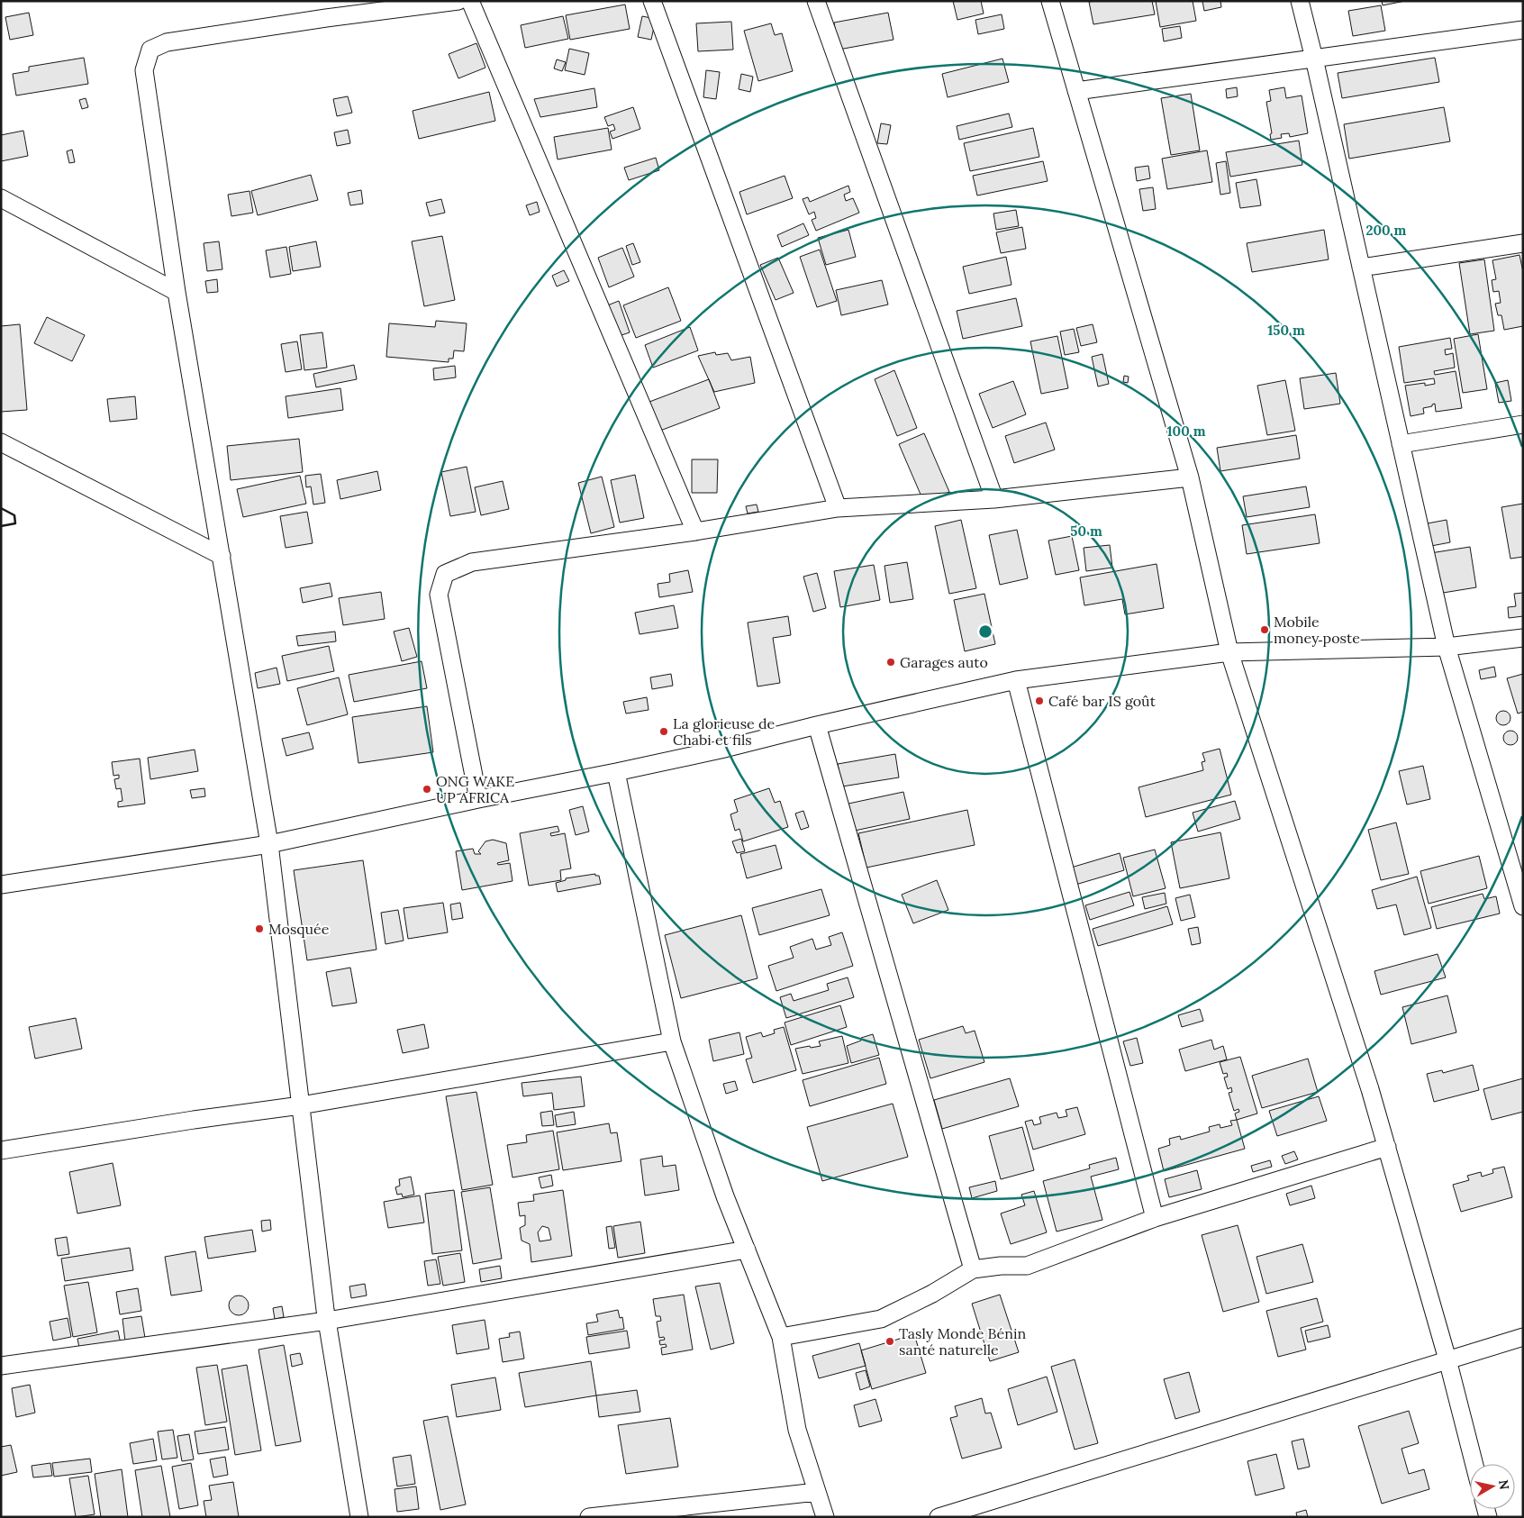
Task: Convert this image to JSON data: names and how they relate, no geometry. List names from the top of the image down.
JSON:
{
  "places": [
    "Mobile money poste",
    "Garages auto",
    "Café bar IS goût",
    "La glorieuse de Chabi et fils",
    "ONG WAKE UP AFRICA",
    "Mosquée",
    "Tasly Monde Bénin santé naturelle"
  ],
  "north": "right",
  "rings": [
    "200 m",
    "150 m",
    "100 m",
    "50 m"
  ]
}
